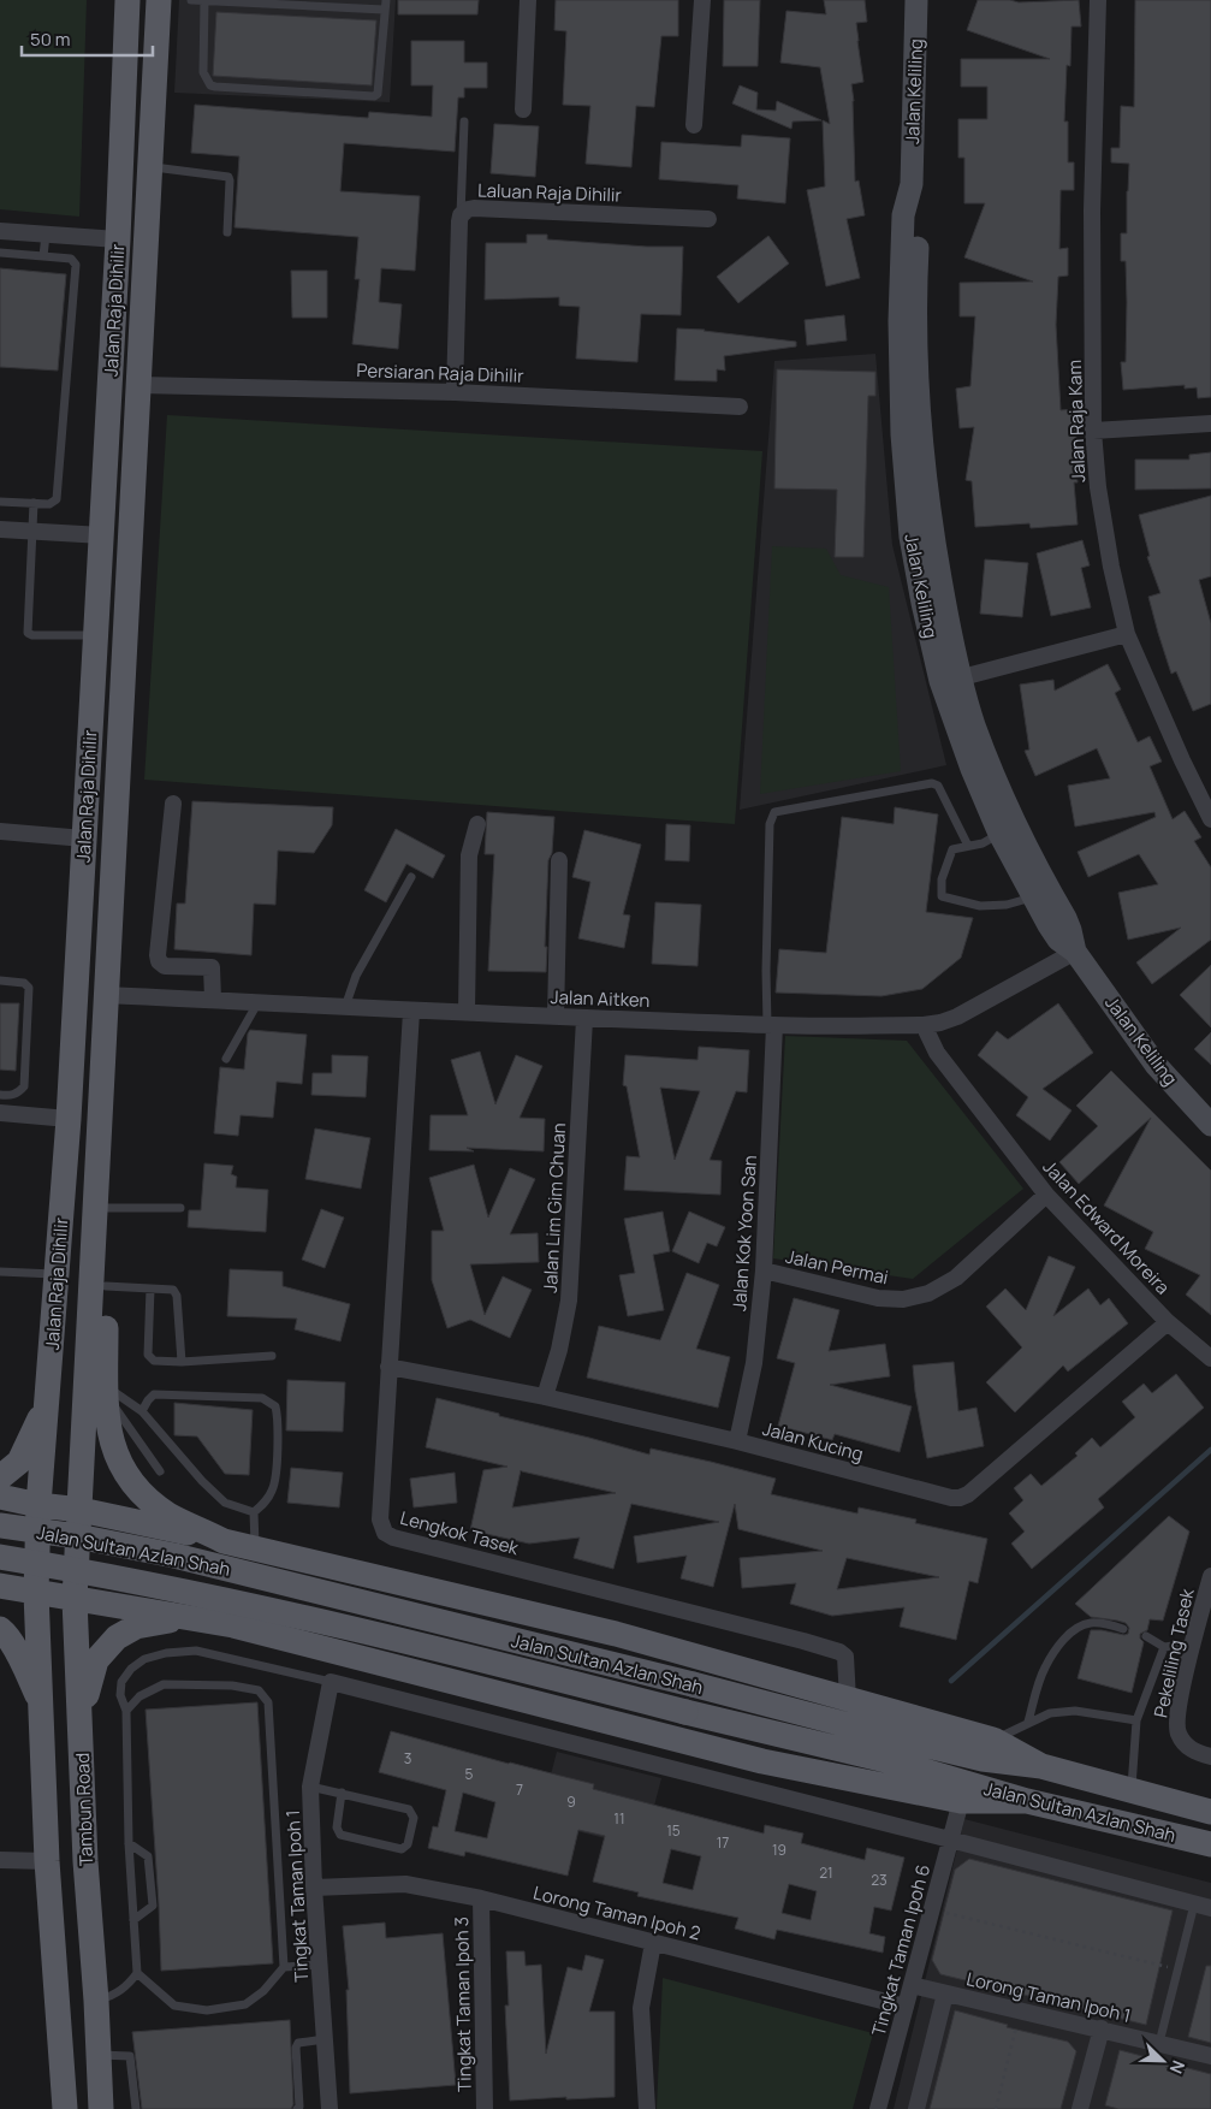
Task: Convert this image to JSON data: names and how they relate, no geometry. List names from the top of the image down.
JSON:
{
  "streets": {
    "main road": [
      "Jalan Keliling",
      "Jalan Raja Dihilir",
      "Jalan Sultan Azlan Shah",
      "Tambun Road"
    ],
    "street": [
      "Laluan Raja Dihilir",
      "Persiaran Raja Dihilir",
      "Jalan Raja Kam",
      "Jalan Aitken",
      "Jalan Lim Gim Chuan",
      "Jalan Edward Moreira",
      "Jalan Kok Yoon San",
      "Jalan Permai",
      "Jalan Kucing",
      "Lengkok Tasek",
      "Pekeliling Tasek",
      "Tingkat Taman Ipoh 1",
      "Lorong Taman Ipoh 2",
      "Tingkat Taman Ipoh 6",
      "Lorong Taman Ipoh 1",
      "Tingkat Taman Ipoh 3"
    ]
  },
  "crossings": [
    ["Jalan Keliling", "Jalan Aitken"],
    ["Laluan Raja Dihilir", "Persiaran Raja Dihilir"],
    ["Jalan Raja Dihilir", "Persiaran Raja Dihilir"],
    ["Jalan Raja Dihilir", "Jalan Aitken"],
    ["Jalan Raja Dihilir", "Tambun Road"],
    ["Jalan Aitken", "Jalan Lim Gim Chuan"],
    ["Jalan Aitken", "Jalan Edward Moreira"],
    ["Jalan Aitken", "Jalan Kok Yoon San"],
    ["Jalan Aitken", "Lengkok Tasek"],
    ["Jalan Lim Gim Chuan", "Jalan Kucing"],
    ["Jalan Edward Moreira", "Jalan Permai"],
    ["Jalan Edward Moreira", "Jalan Kucing"],
    ["Jalan Kok Yoon San", "Jalan Permai"],
    ["Jalan Kok Yoon San", "Jalan Kucing"],
    ["Jalan Kucing", "Lengkok Tasek"],
    ["Tingkat Taman Ipoh 1", "Lorong Taman Ipoh 2"],
    ["Lorong Taman Ipoh 2", "Tingkat Taman Ipoh 6"],
    ["Lorong Taman Ipoh 2", "Tingkat Taman Ipoh 3"],
    ["Tingkat Taman Ipoh 6", "Lorong Taman Ipoh 1"]
  ],
  "house_numbers": [
    "3",
    "5",
    "7",
    "9",
    "11",
    "15",
    "17",
    "19",
    "21",
    "23"
  ],
  "scale_bar": "50 m",
  "north": "bottom right"
}
